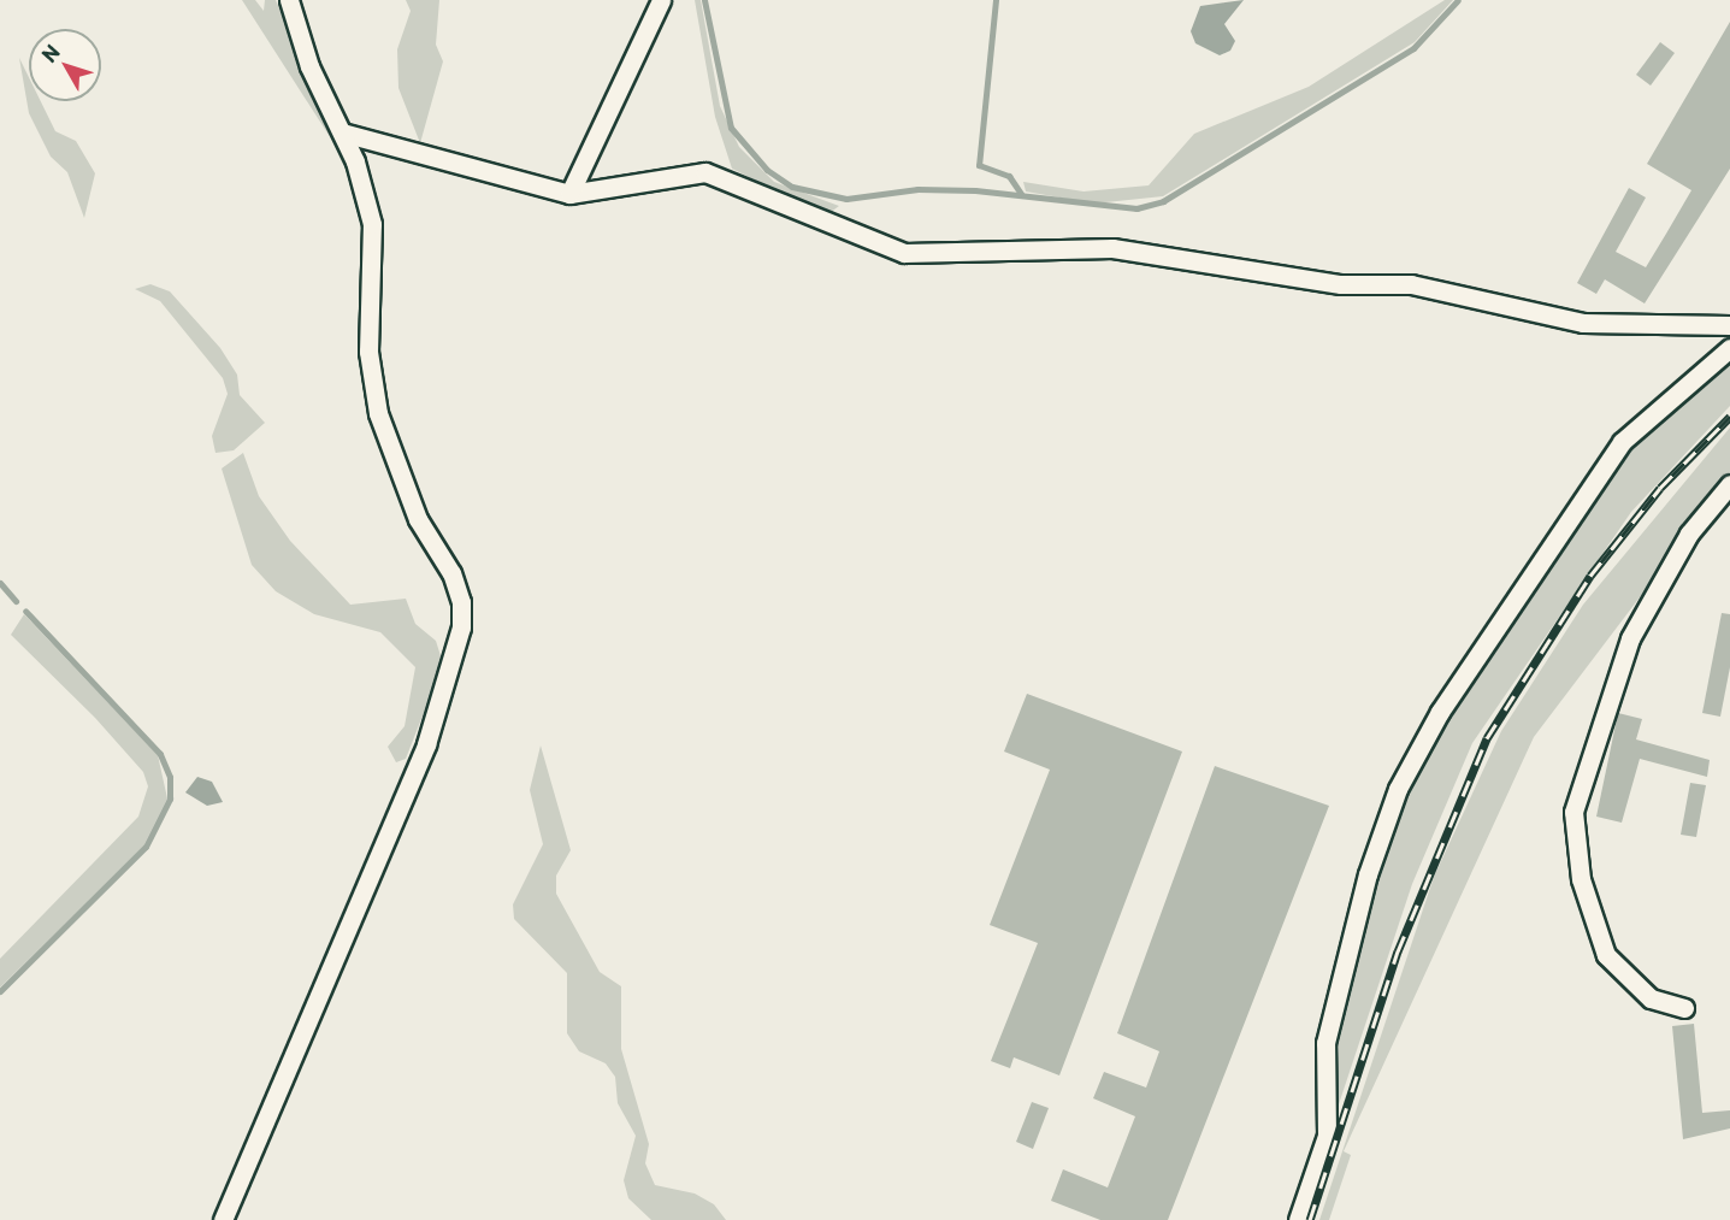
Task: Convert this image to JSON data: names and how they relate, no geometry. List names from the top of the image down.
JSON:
{
  "north": "top left"
}
